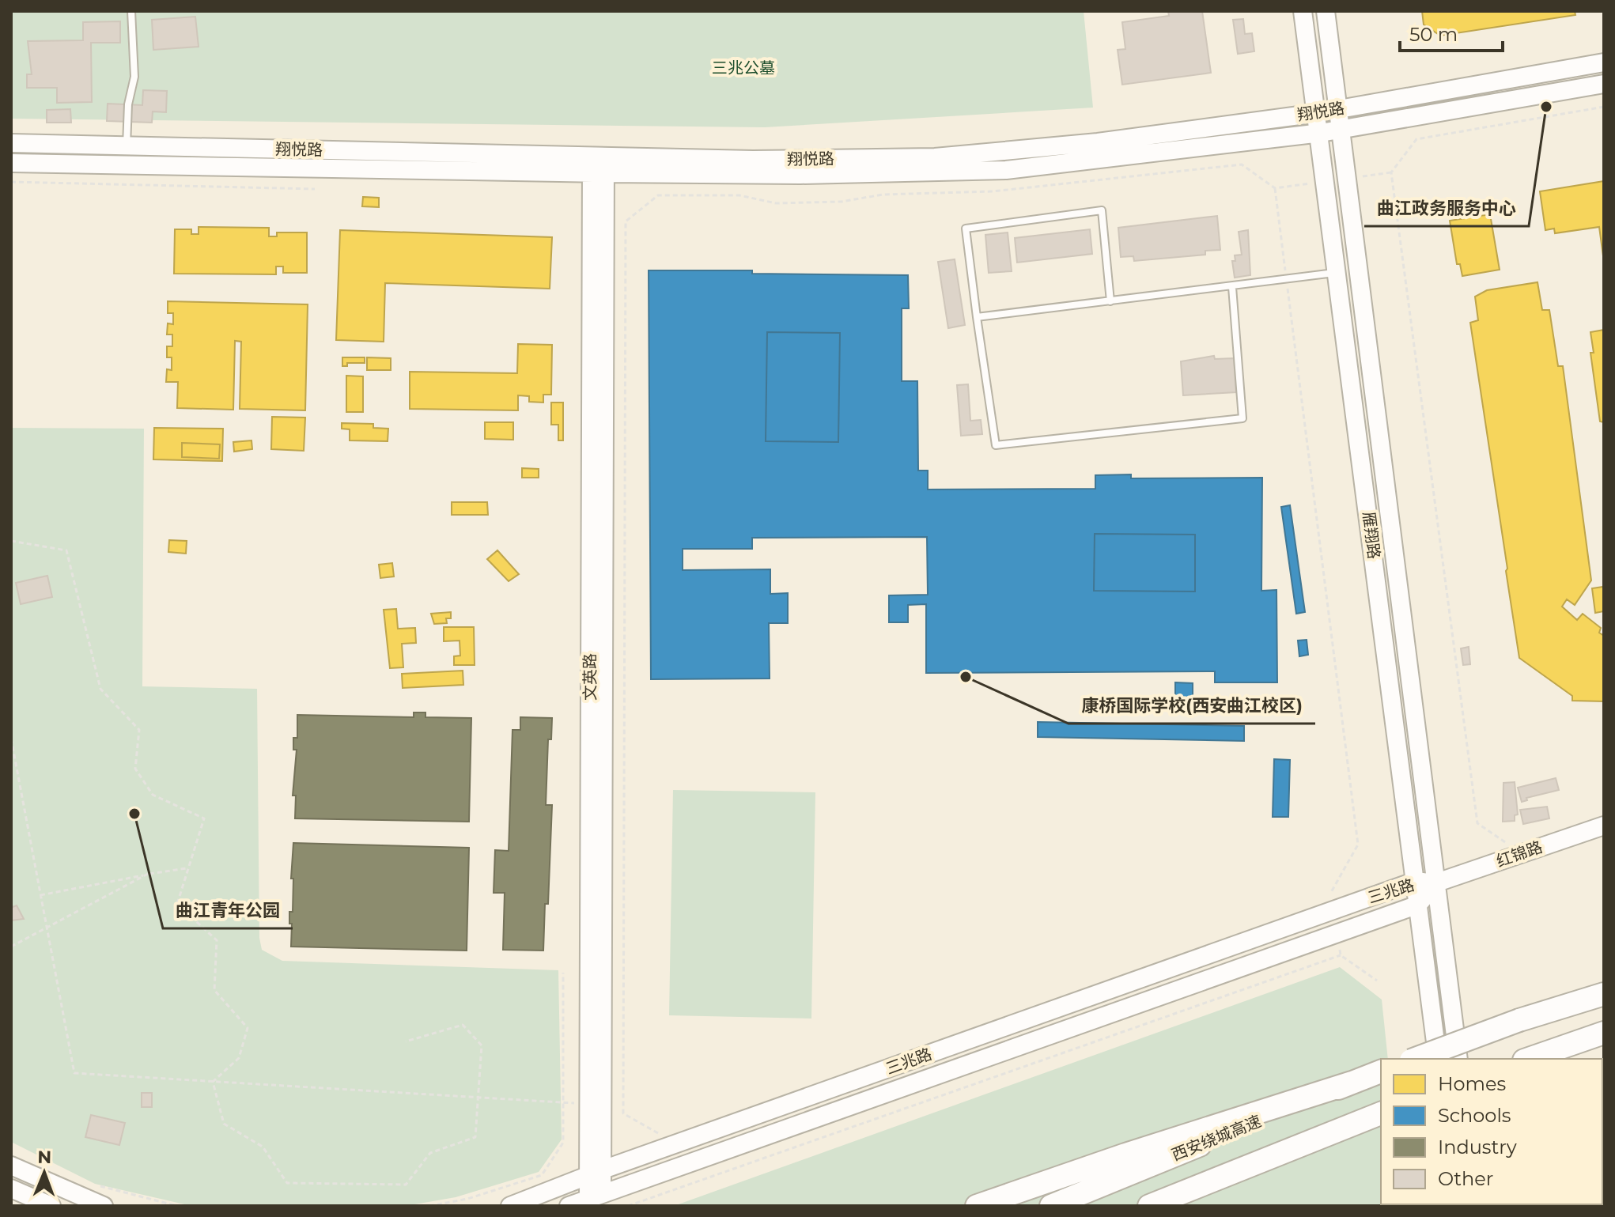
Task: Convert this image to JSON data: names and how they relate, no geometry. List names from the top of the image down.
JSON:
{
  "streets": {
    "highway": ["西安绕城高速"],
    "street": [
      "翔悦路",
      "雁翔路",
      "文英路",
      "红锦路",
      "三兆路"
    ]
  },
  "crossings": [
    ["翔悦路", "雁翔路"],
    ["翔悦路", "文英路"],
    ["雁翔路", "红锦路"],
    ["雁翔路", "三兆路"],
    ["文英路", "三兆路"],
    ["红锦路", "三兆路"]
  ],
  "parks": ["三兆公墓"],
  "places": ["曲江政务服务中心", "康桥国际学校(西安曲江校区)", "曲江青年公园"],
  "legend": [
    "Homes",
    "Schools",
    "Industry",
    "Other"
  ],
  "scale_bar": "50 m",
  "north": "top"
}
